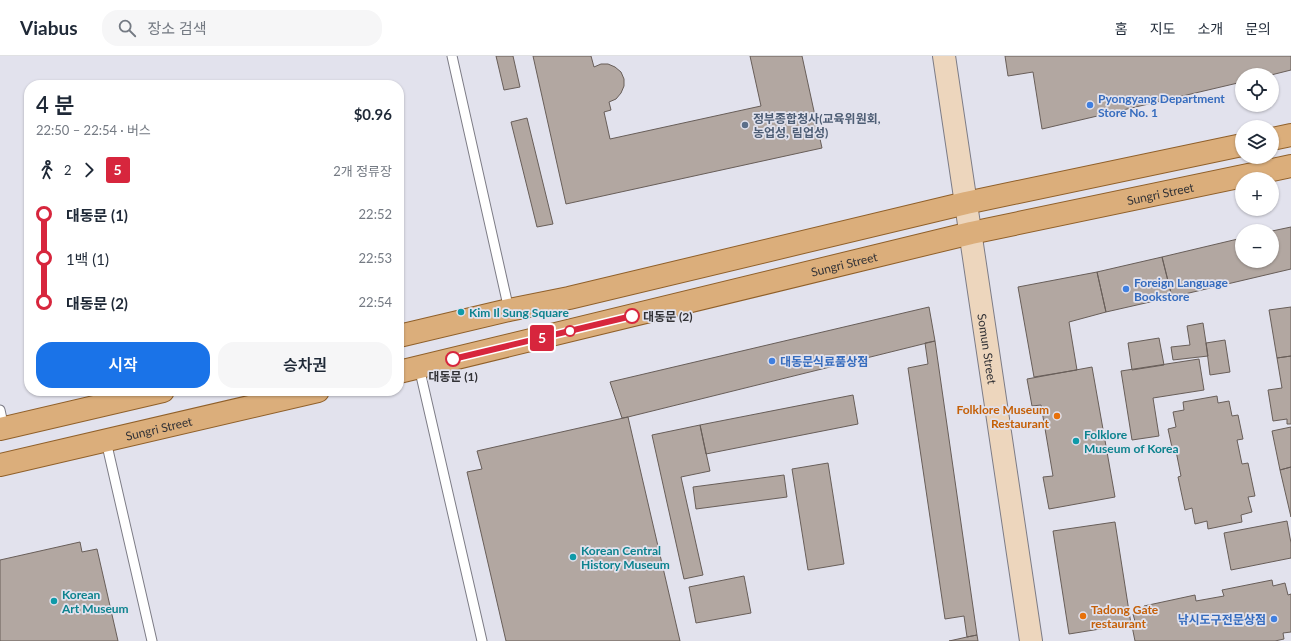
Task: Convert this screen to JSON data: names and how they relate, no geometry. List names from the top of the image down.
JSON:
{
  "streets": {
    "main road": ["Sungri Street"],
    "street": ["Somun Street"]
  },
  "crossings": [
    ["Sungri Street", "Somun Street"]
  ],
  "places": [
    "Pyongyang Department Store No. 1",
    "정부종합청사(교육위원회, 농업성, 림업성)",
    "Foreign Language Bookstore",
    "Kim Il Sung Square",
    "대동문 (2)",
    "대동문 (1)",
    "대동문식료품상점",
    "Folklore Museum Restaurant",
    "Folklore Museum of Korea",
    "Korean Central History Museum",
    "Korean Art Museum",
    "Tadong Gate restaurant",
    "낚시도구전문상점"
  ],
  "lines": ["bus line 5"],
  "page": {
    "header": "Viabus",
    "search": "장소 검색",
    "nav": [
      "홈",
      "지도",
      "소개",
      "문의"
    ],
    "on_map": "5",
    "map_buttons": ["+", "−"],
    "heading": ["4 분", "22:50 – 22:54 · 버스", "$0.96"],
    "legs": ["2", "5", "2개 정류장"],
    "list": [
      {
        "name": "대동문 (1)",
        "value": "22:52"
      },
      {
        "name": "1백 (1)",
        "value": "22:53"
      },
      {
        "name": "대동문 (2)",
        "value": "22:54"
      }
    ],
    "buttons": ["시작", "승차권"]
  }
}
